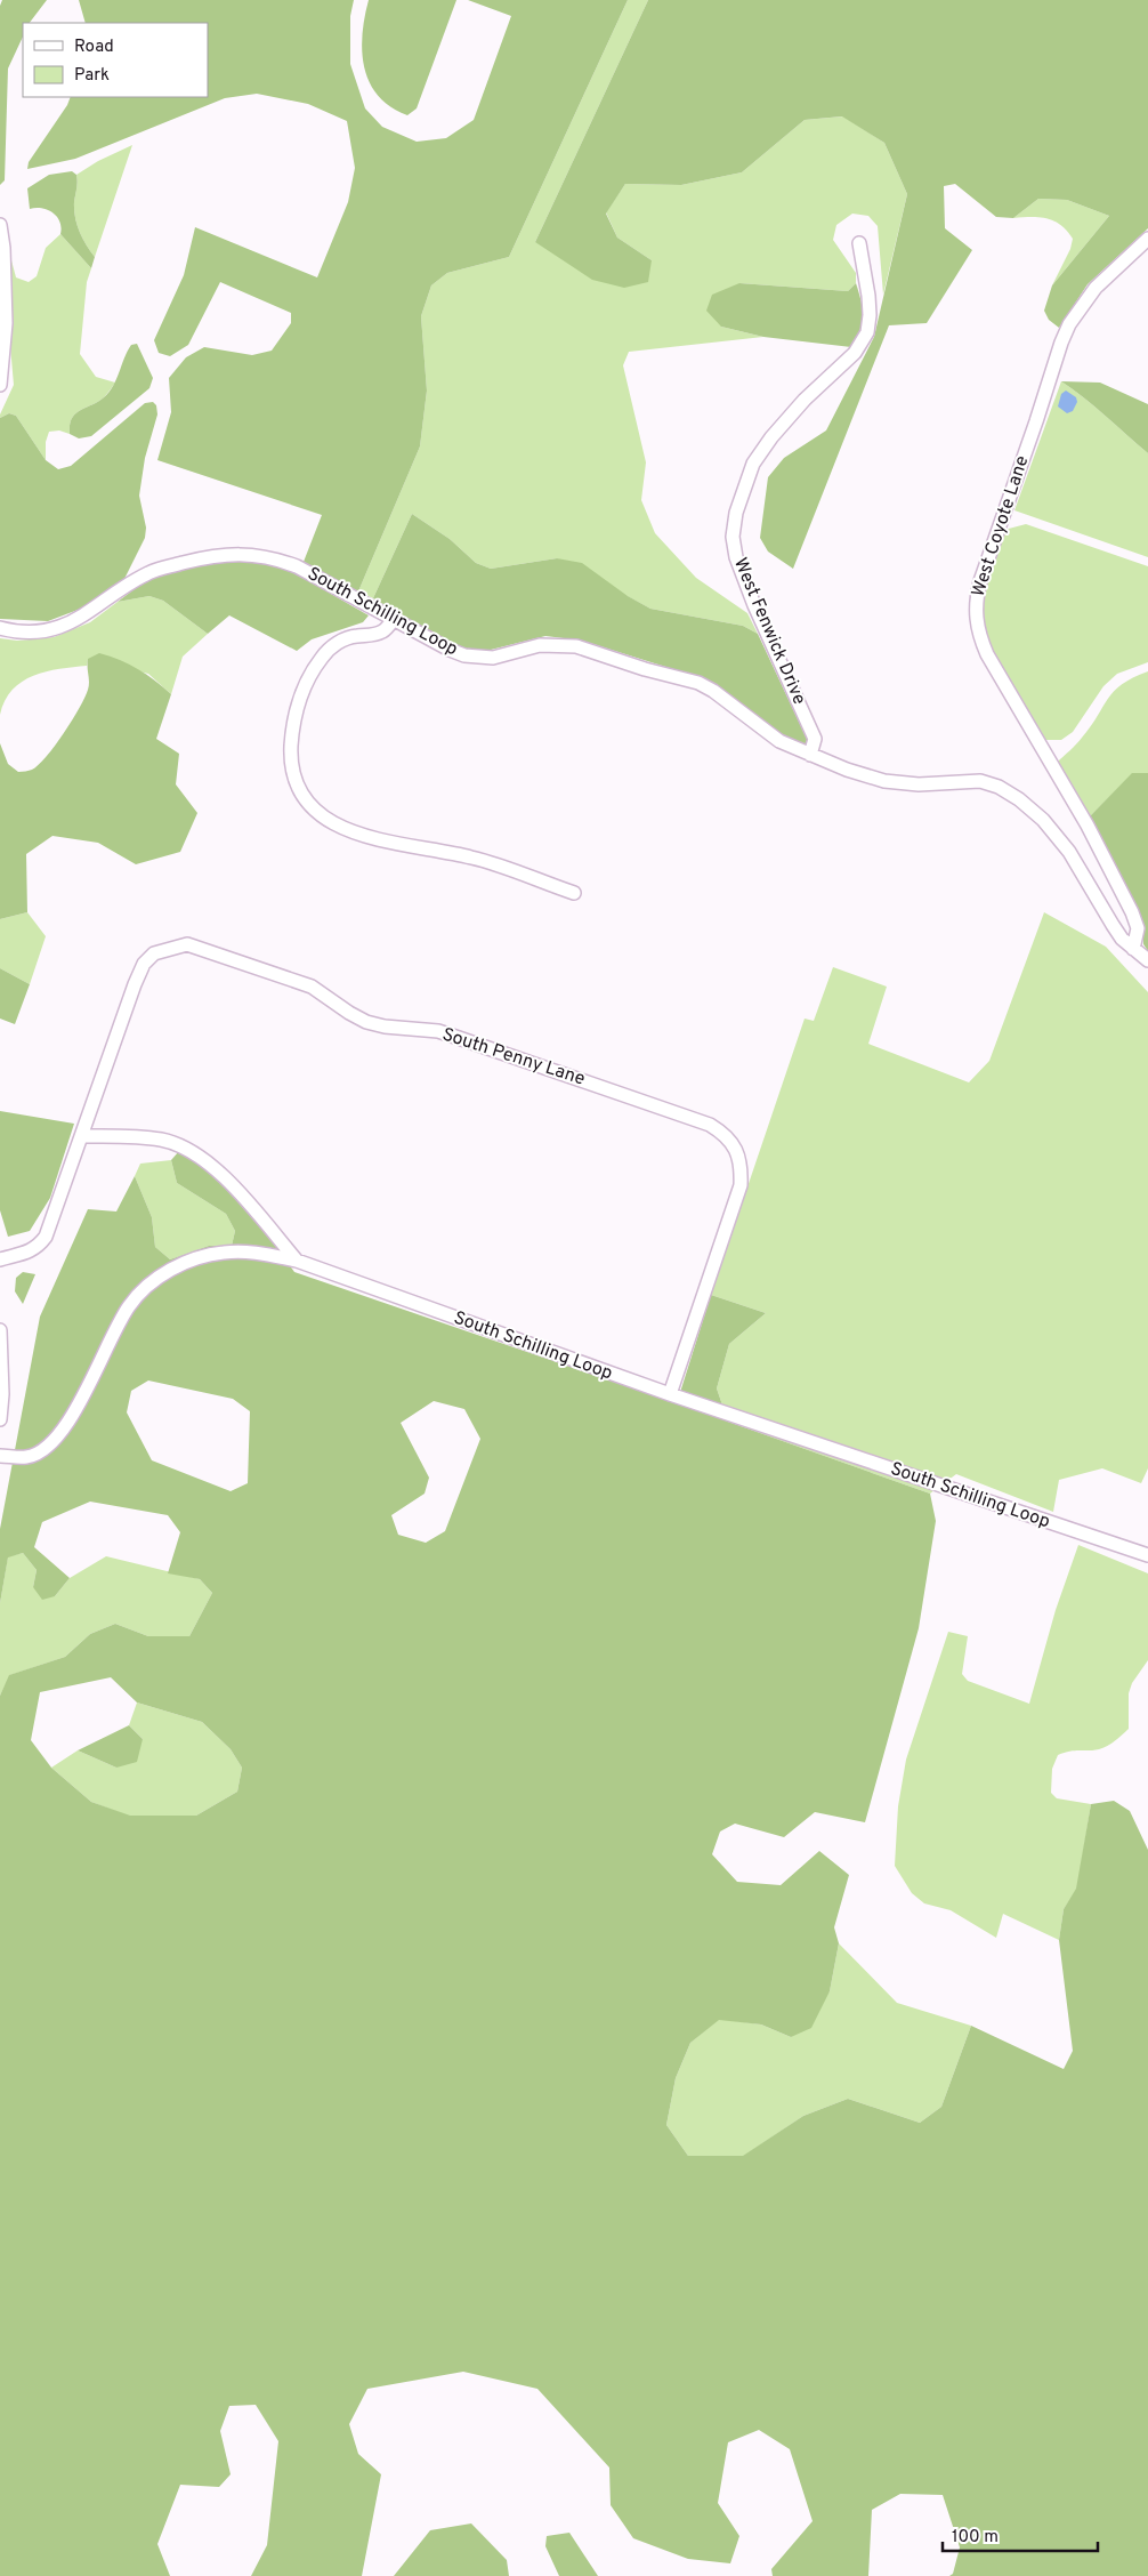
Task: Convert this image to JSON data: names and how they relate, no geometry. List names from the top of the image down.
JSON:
{
  "streets": {
    "street": [
      "West Coyote Lane",
      "South Schilling Loop",
      "West Fenwick Drive",
      "South Penny Lane"
    ]
  },
  "crossings": [
    ["West Coyote Lane", "South Schilling Loop"],
    ["South Schilling Loop", "West Fenwick Drive"],
    ["South Schilling Loop", "South Penny Lane"]
  ],
  "legend": ["Road", "Park"],
  "scale_bar": "100 m"
}
